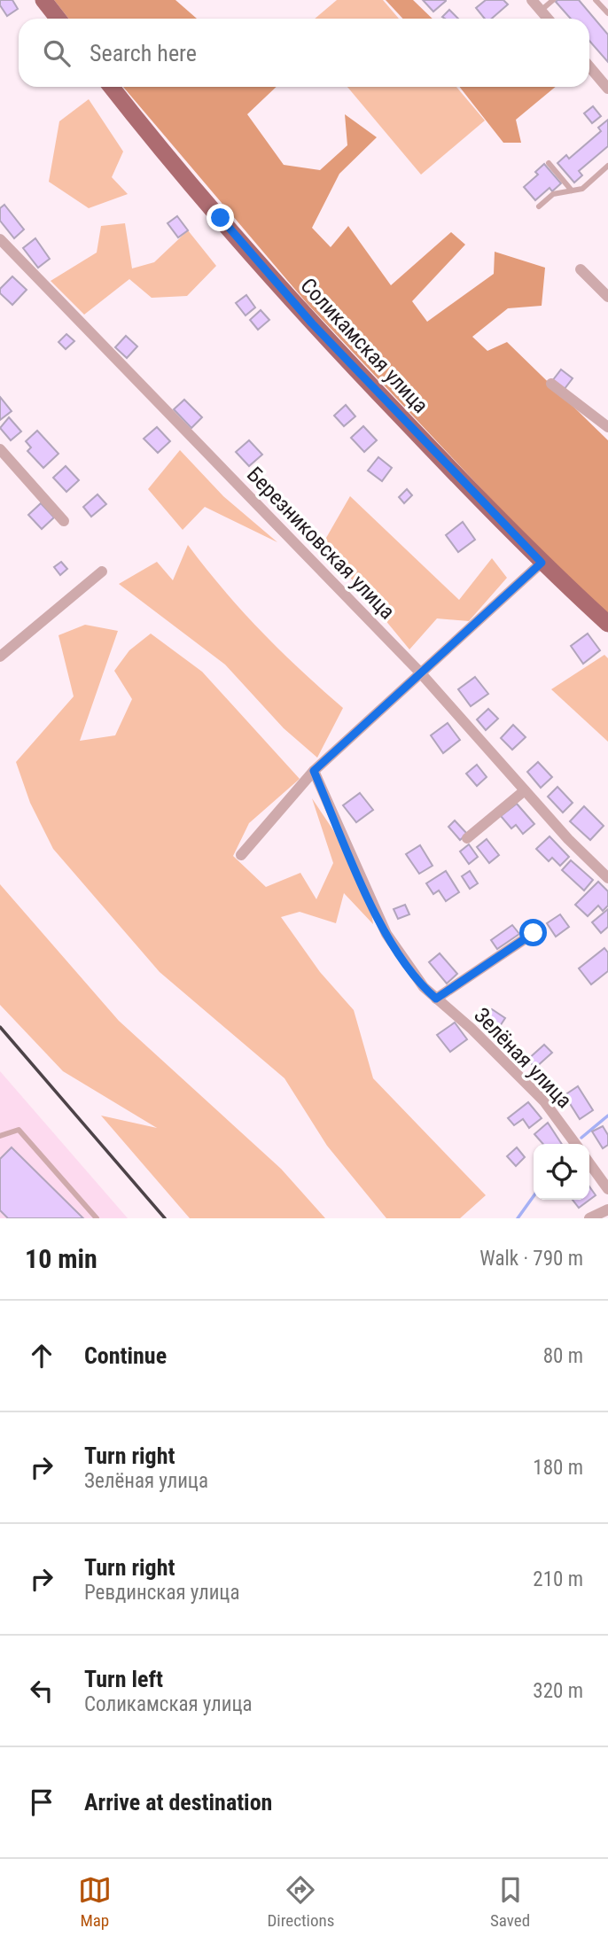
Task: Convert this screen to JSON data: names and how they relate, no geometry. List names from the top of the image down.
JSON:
{
  "streets": {
    "main road": ["Соликамская улица"],
    "street": ["Березниковская улица", "Зелёная улица"]
  },
  "page": {
    "search": "Search here",
    "heading": ["10 min", "Walk · 790 m"],
    "list": [
      ["Continue", "80 m"],
      ["Turn right", "Зелёная улица", "180 m"],
      ["Turn right", "Ревдинская улица", "210 m"],
      ["Turn left", "Соликамская улица", "320 m"],
      "Arrive at destination"
    ],
    "nav": ["Map", "Directions", "Saved"]
  }
}
